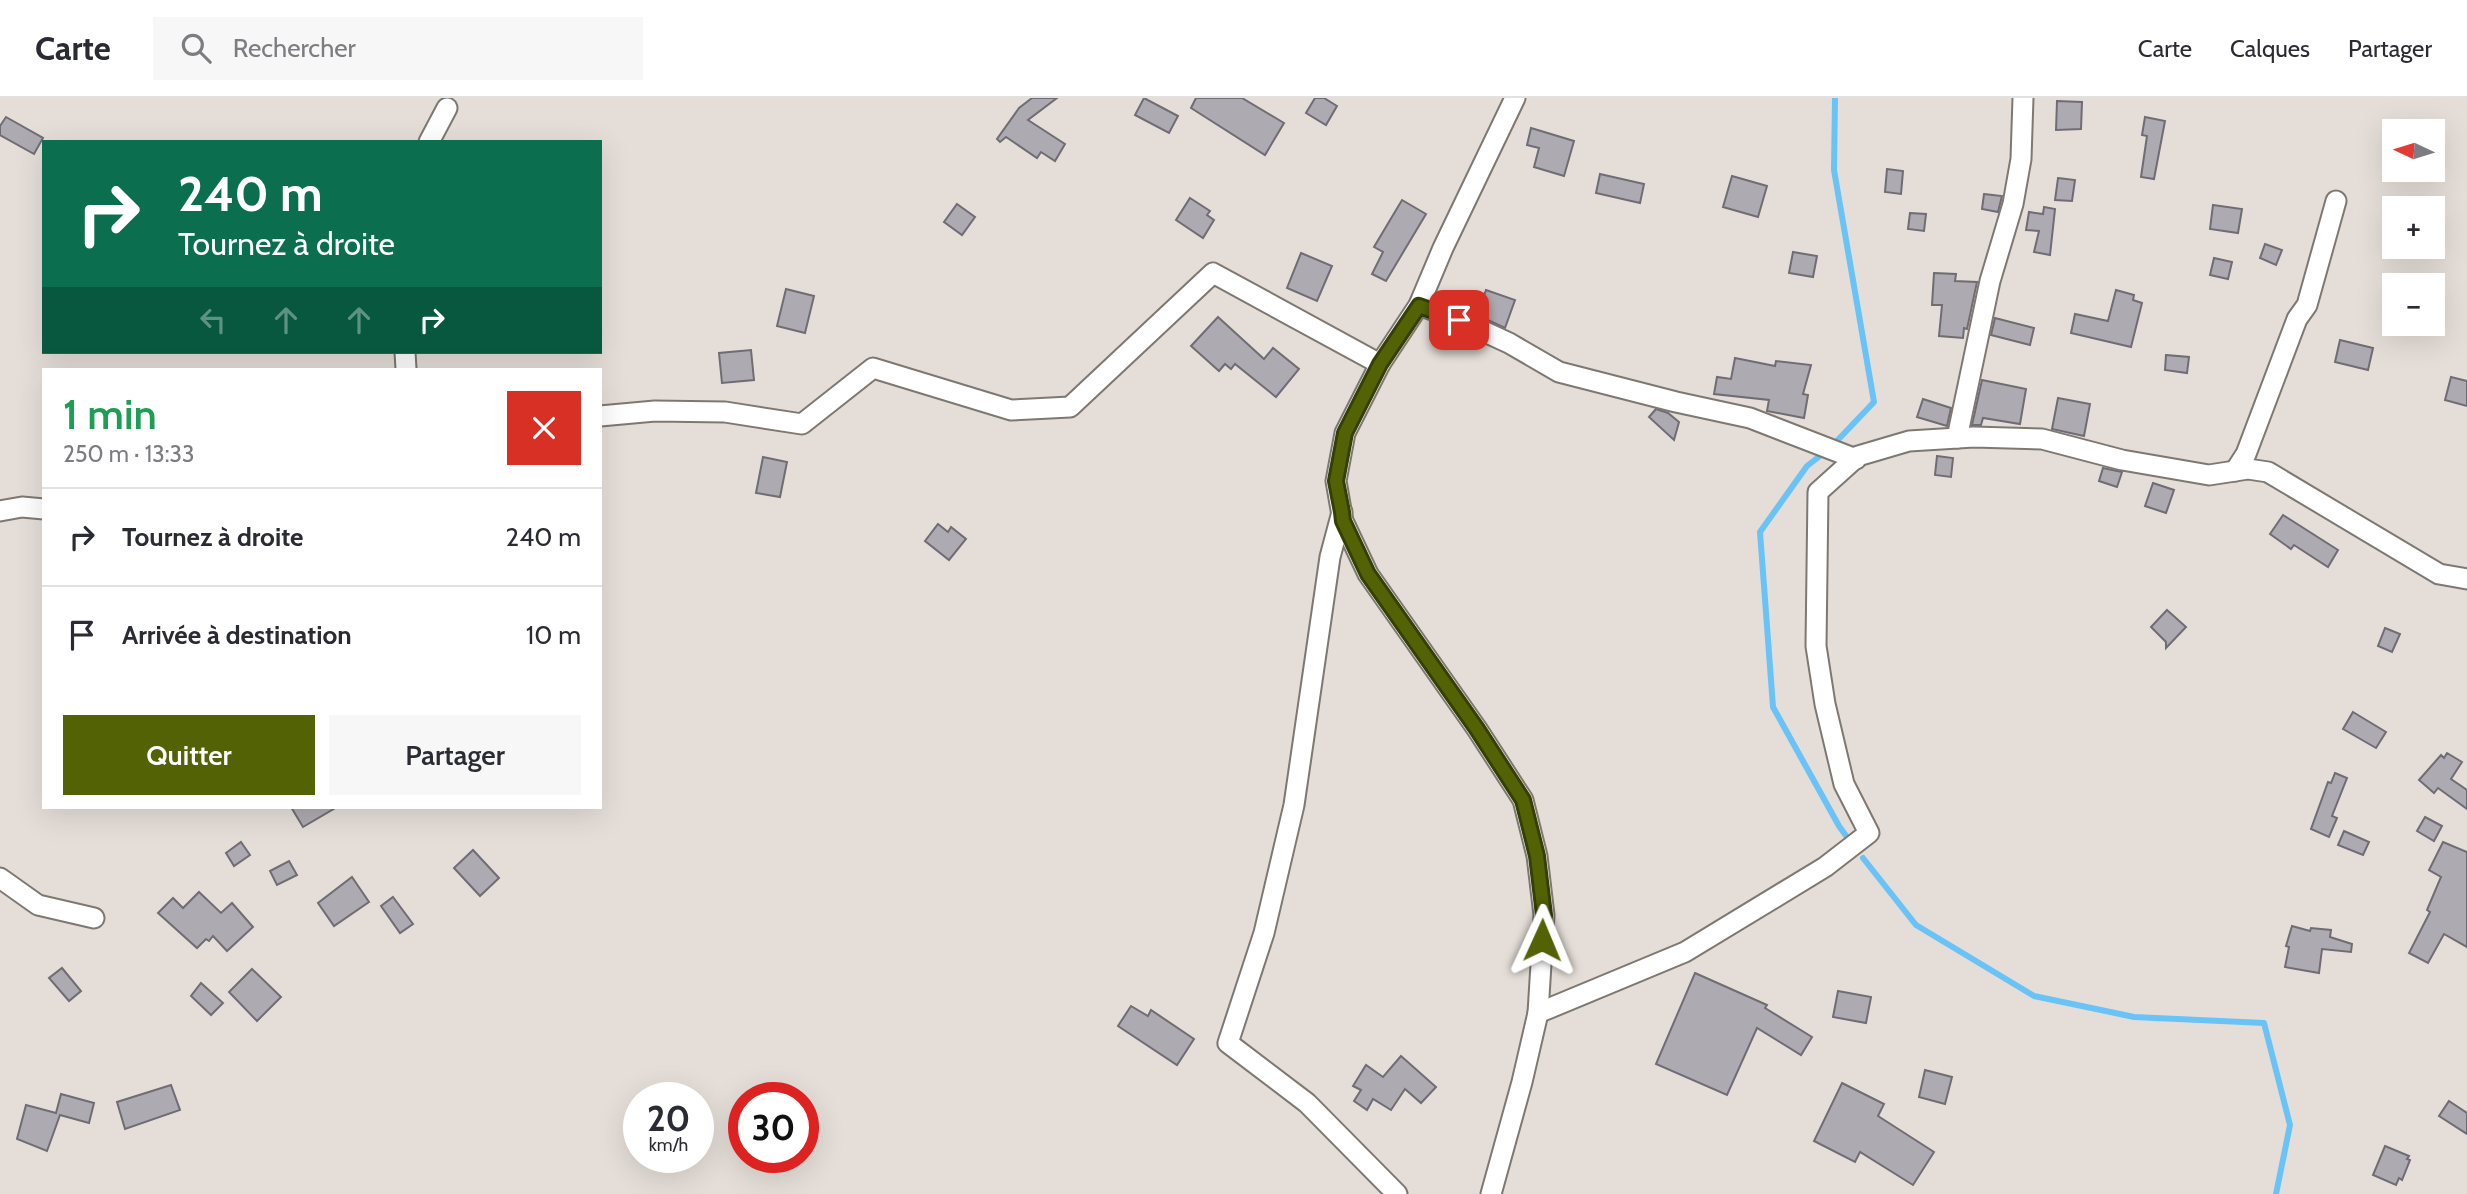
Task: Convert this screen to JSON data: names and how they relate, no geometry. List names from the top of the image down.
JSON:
{
  "north": "left",
  "page": {
    "header": "Carte",
    "search": "Rechercher",
    "nav": ["Carte", "Calques", "Partager"],
    "map_buttons": ["+", "−"],
    "turn": ["240 m", "Tournez à droite"],
    "heading": ["1 min", "250 m · 13:33"],
    "list": [
      {
        "name": "Tournez à droite",
        "value": "240 m"
      },
      {
        "name": "Arrivée à destination",
        "value": "10 m"
      }
    ],
    "buttons": ["Quitter", "Partager"],
    "speed": "20 km/h",
    "limit": "30"
  }
}
